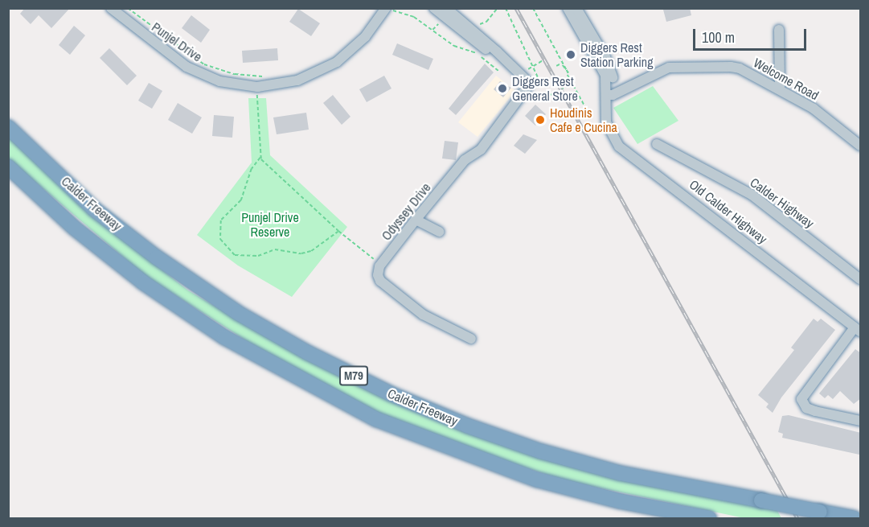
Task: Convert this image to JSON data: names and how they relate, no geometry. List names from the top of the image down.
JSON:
{
  "streets": {
    "highway": ["Calder Freeway", "M79"],
    "street": [
      "Punjel Drive",
      "Welcome Road",
      "Calder Highway",
      "Odyssey Drive",
      "Old Calder Highway"
    ]
  },
  "crossings": [
    ["Welcome Road", "Old Calder Highway"]
  ],
  "parks": ["Punjel Drive Reserve"],
  "places": ["Diggers Rest Station Parking", "Diggers Rest General Store", "Houdinis Cafe e Cucina"],
  "scale_bar": "100 m"
}
